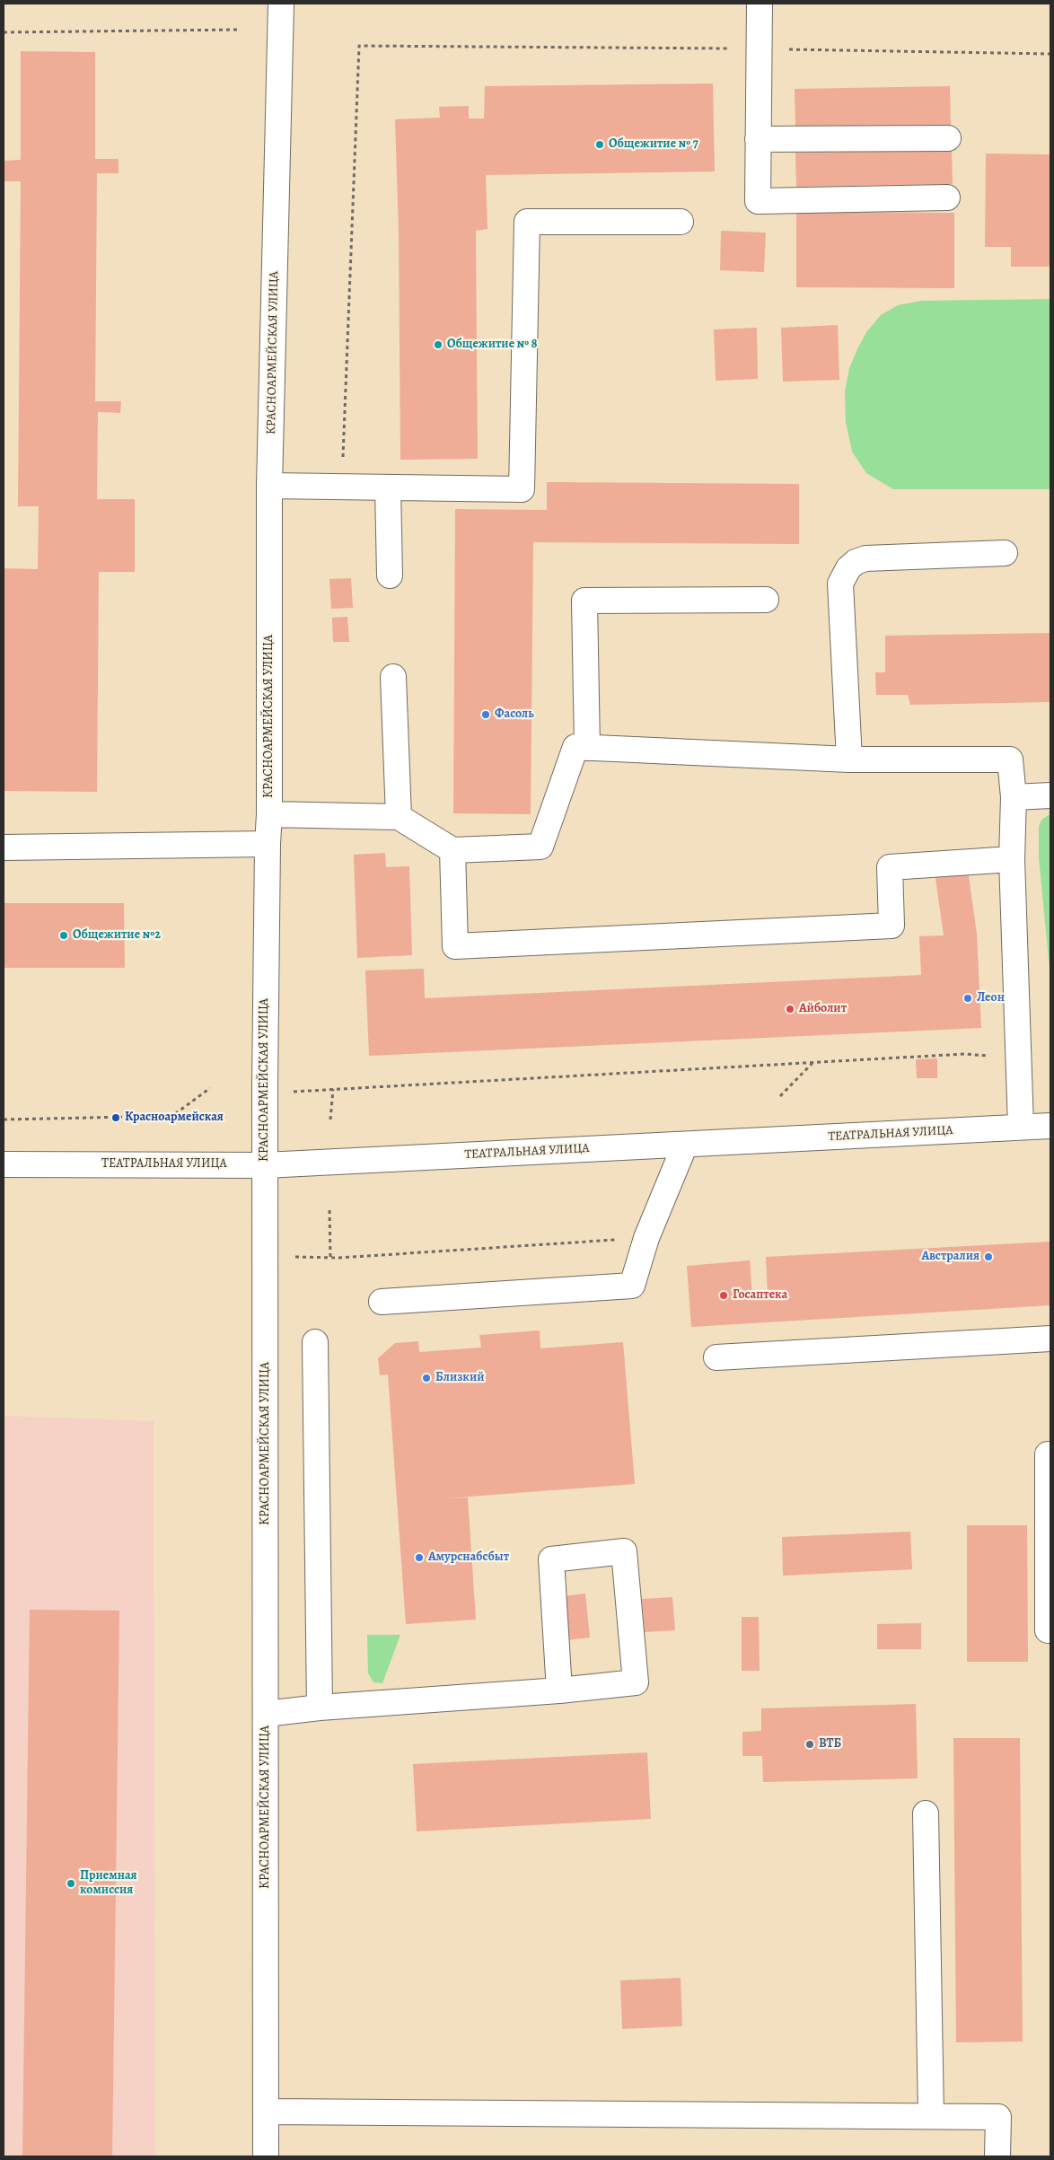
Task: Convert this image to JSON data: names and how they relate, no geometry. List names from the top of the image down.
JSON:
{
  "streets": {
    "street": ["КРАСНОАРМЕЙСКАЯ УЛИЦА", "ТЕАТРАЛЬНАЯ УЛИЦА"]
  },
  "crossings": [
    ["КРАСНОАРМЕЙСКАЯ УЛИЦА", "ТЕАТРАЛЬНАЯ УЛИЦА"]
  ],
  "places": [
    "Общежитие № 7",
    "Общежитие № 8",
    "Фасоль",
    "Общежитие №2",
    "Леон",
    "Айболит",
    "Красноармейская",
    "Австралия",
    "Госаптека",
    "Близкий",
    "Амурснабсбыт",
    "ВТБ",
    "Приемная комиссия"
  ]
}
